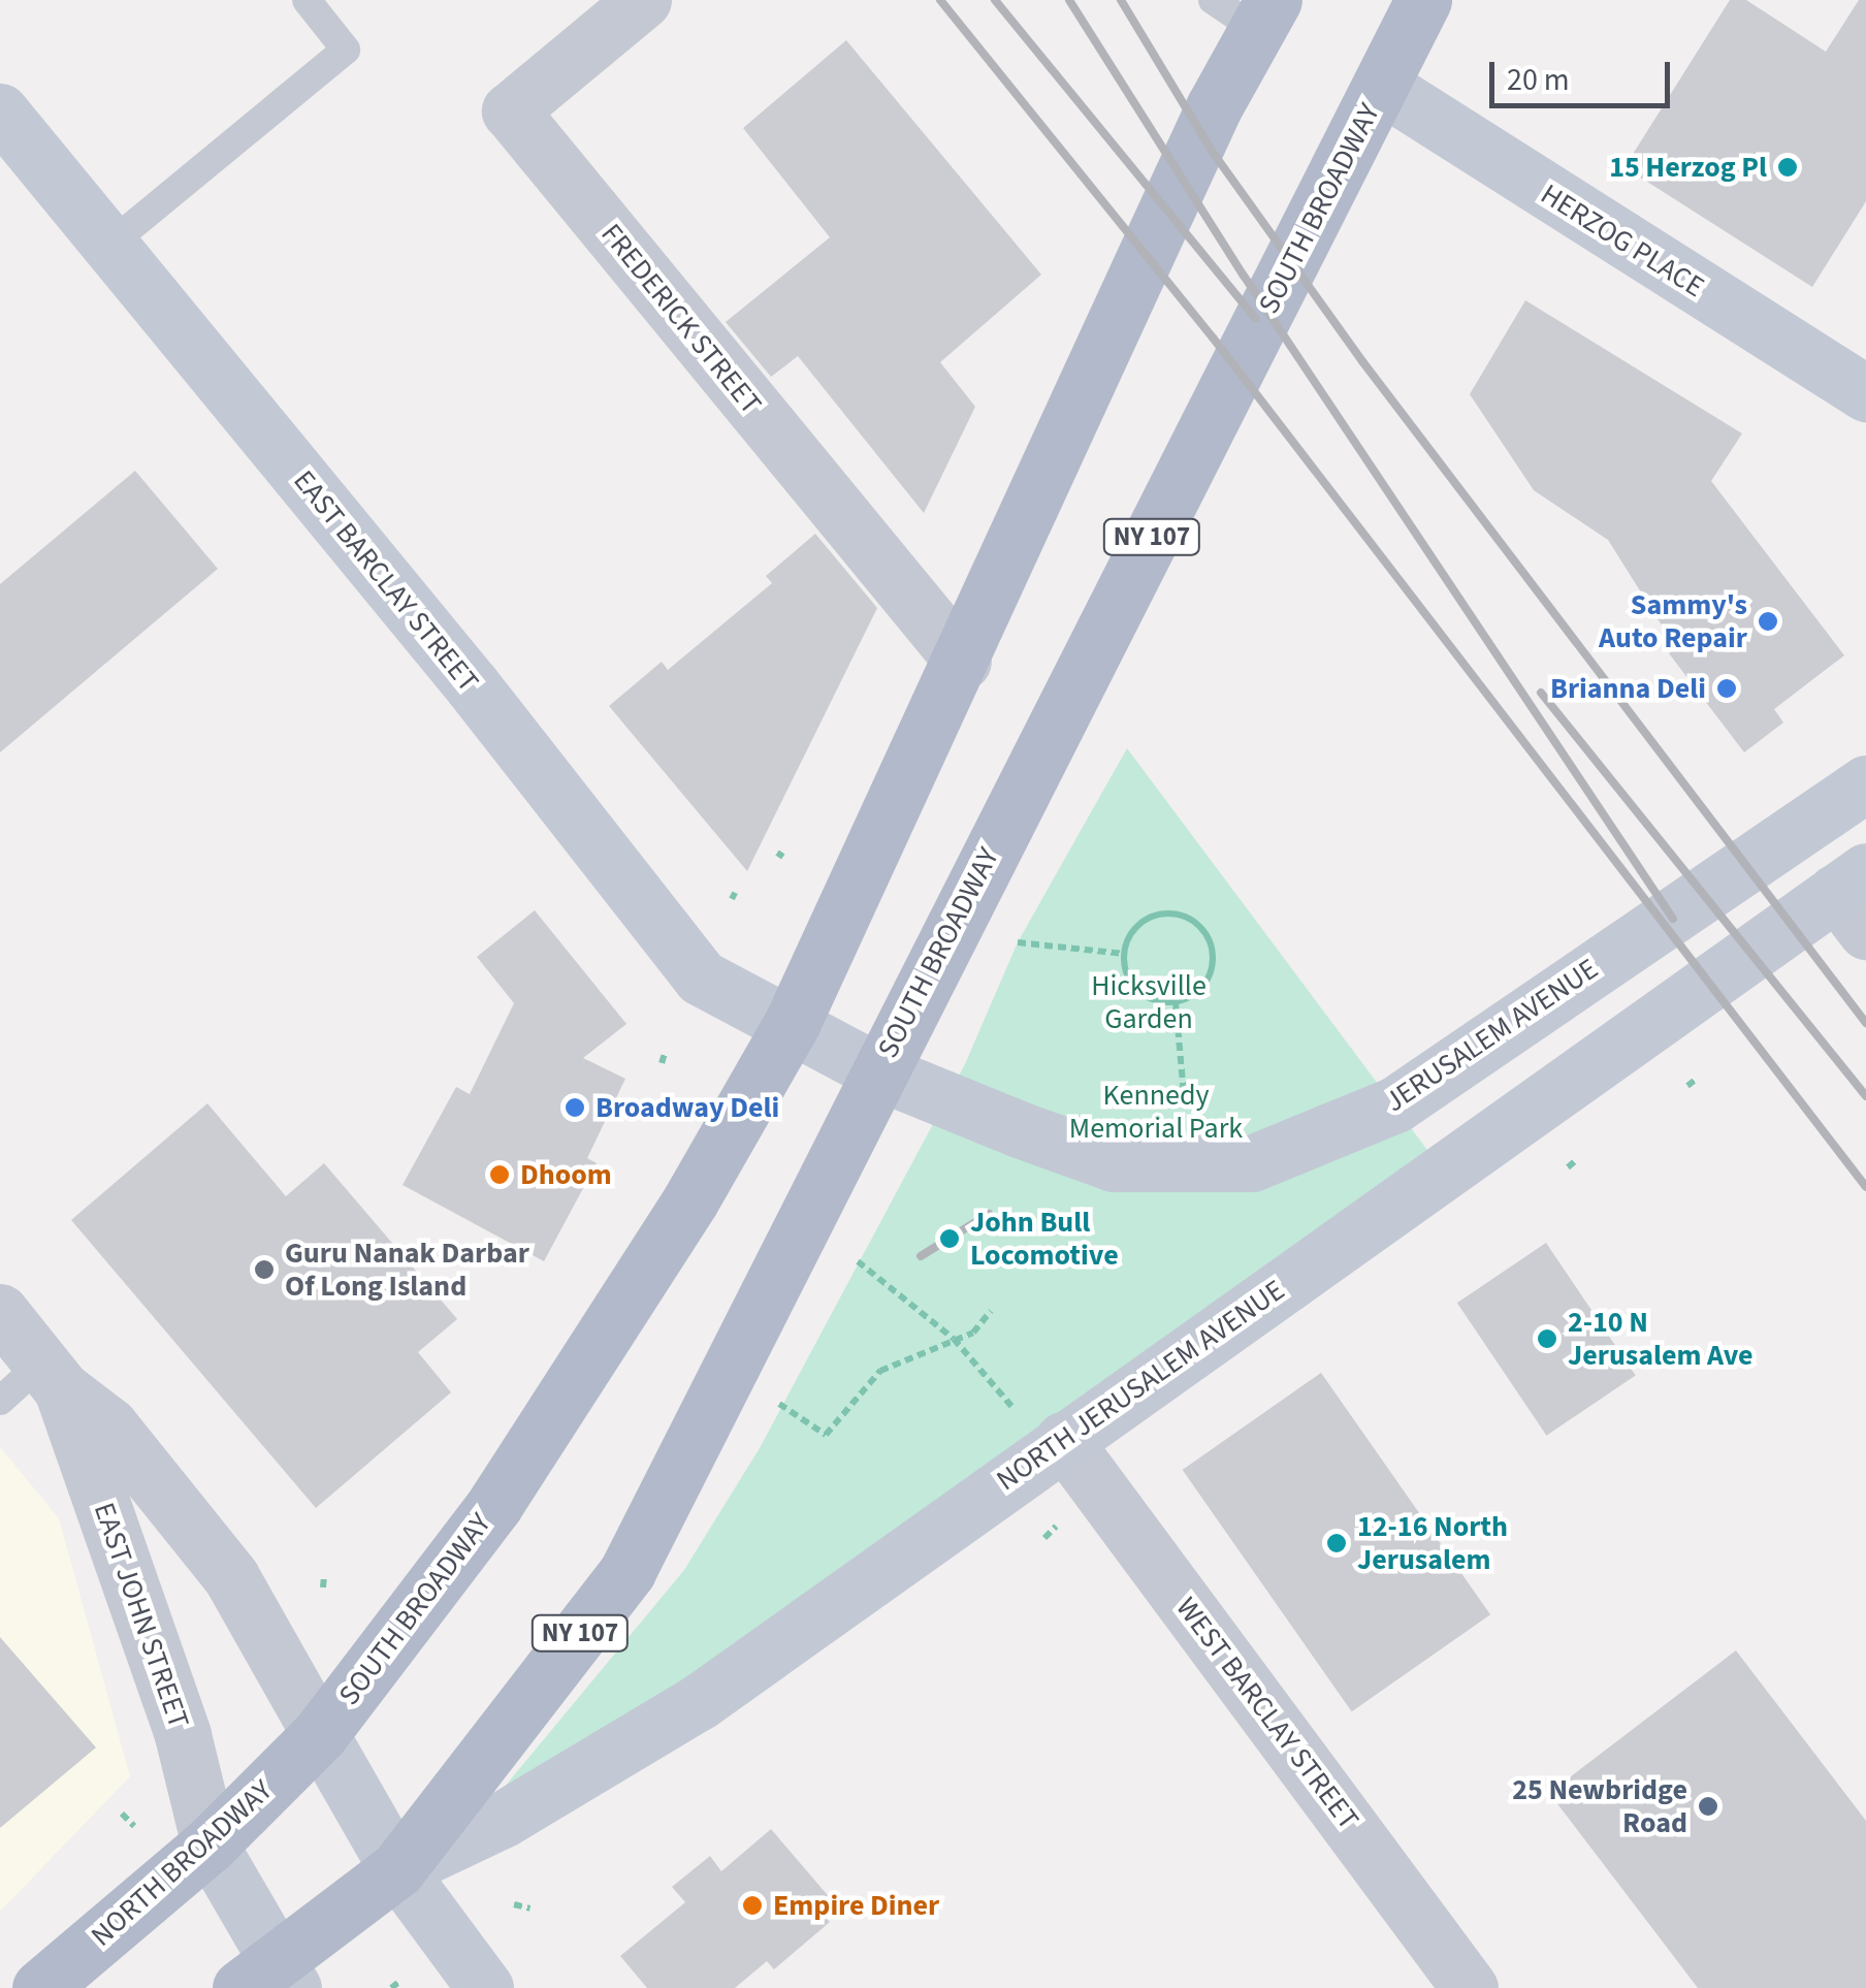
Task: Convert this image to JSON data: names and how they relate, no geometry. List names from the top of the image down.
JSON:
{
  "streets": {
    "main road": [
      "SOUTH BROADWAY",
      "HERZOG PLACE",
      "NY 107",
      "EAST BARCLAY STREET",
      "JERUSALEM AVENUE",
      "NORTH JERUSALEM AVENUE",
      "NORTH BROADWAY"
    ],
    "street": ["FREDERICK STREET", "EAST JOHN STREET", "WEST BARCLAY STREET"]
  },
  "crossings": [
    ["SOUTH BROADWAY", "HERZOG PLACE"],
    ["SOUTH BROADWAY", "FREDERICK STREET"],
    ["SOUTH BROADWAY", "NY 107"],
    ["SOUTH BROADWAY", "EAST BARCLAY STREET"],
    ["SOUTH BROADWAY", "JERUSALEM AVENUE"],
    ["SOUTH BROADWAY", "NORTH JERUSALEM AVENUE"],
    ["SOUTH BROADWAY", "EAST JOHN STREET"],
    ["SOUTH BROADWAY", "NORTH BROADWAY"],
    ["NY 107", "NORTH JERUSALEM AVENUE"],
    ["EAST BARCLAY STREET", "JERUSALEM AVENUE"],
    ["NORTH JERUSALEM AVENUE", "WEST BARCLAY STREET"],
    ["EAST JOHN STREET", "NORTH BROADWAY"]
  ],
  "parks": ["Hicksville Garden", "Kennedy Memorial Park"],
  "places": [
    "15 Herzog Pl",
    "Sammy's Auto Repair",
    "Brianna Deli",
    "Broadway Deli",
    "Dhoom",
    "John Bull Locomotive",
    "Guru Nanak Darbar Of Long Island",
    "2-10 N Jerusalem Ave",
    "12-16 North Jerusalem",
    "25 Newbridge Road",
    "Empire Diner"
  ],
  "scale_bar": "20 m"
}
